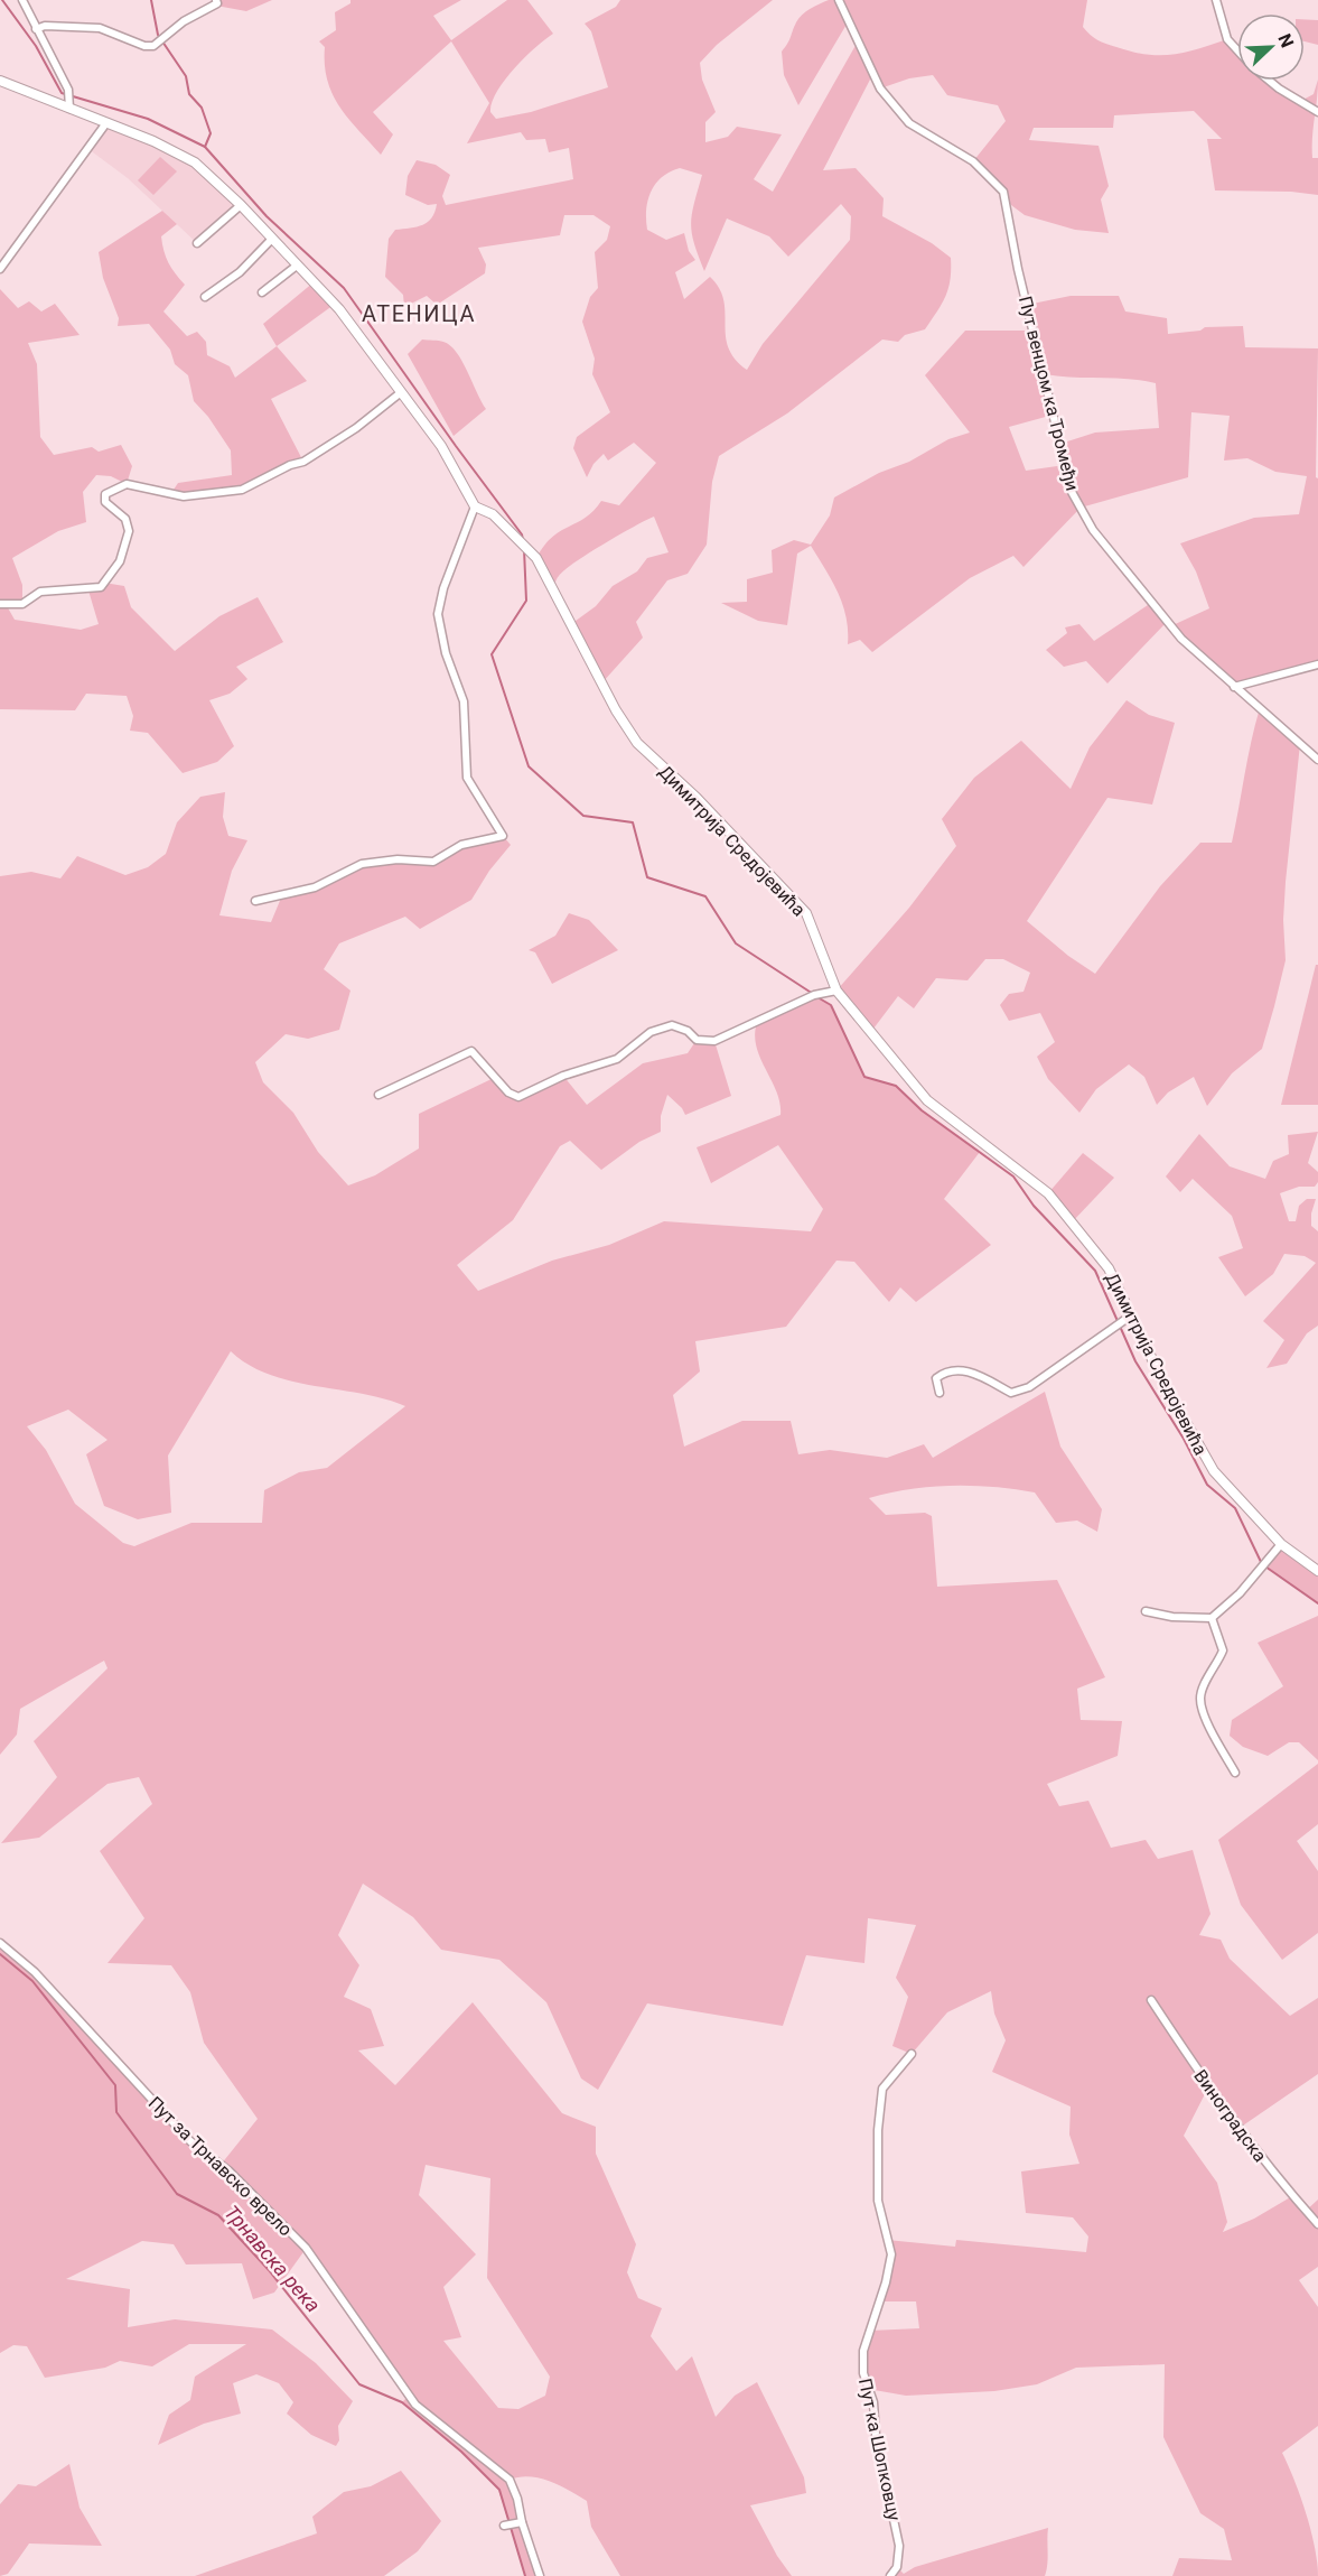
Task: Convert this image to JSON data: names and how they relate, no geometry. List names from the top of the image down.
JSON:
{
  "streets": {
    "street": [
      "Пут венцом ка Тромеђи",
      "Димитрија Средојевића",
      "Виноградска",
      "Пут за Трнавско врело",
      "Пут ка Шопковцу"
    ]
  },
  "districts": ["АТЕНИЦА"],
  "water": ["Трнавска река"],
  "north": "top right"
}
